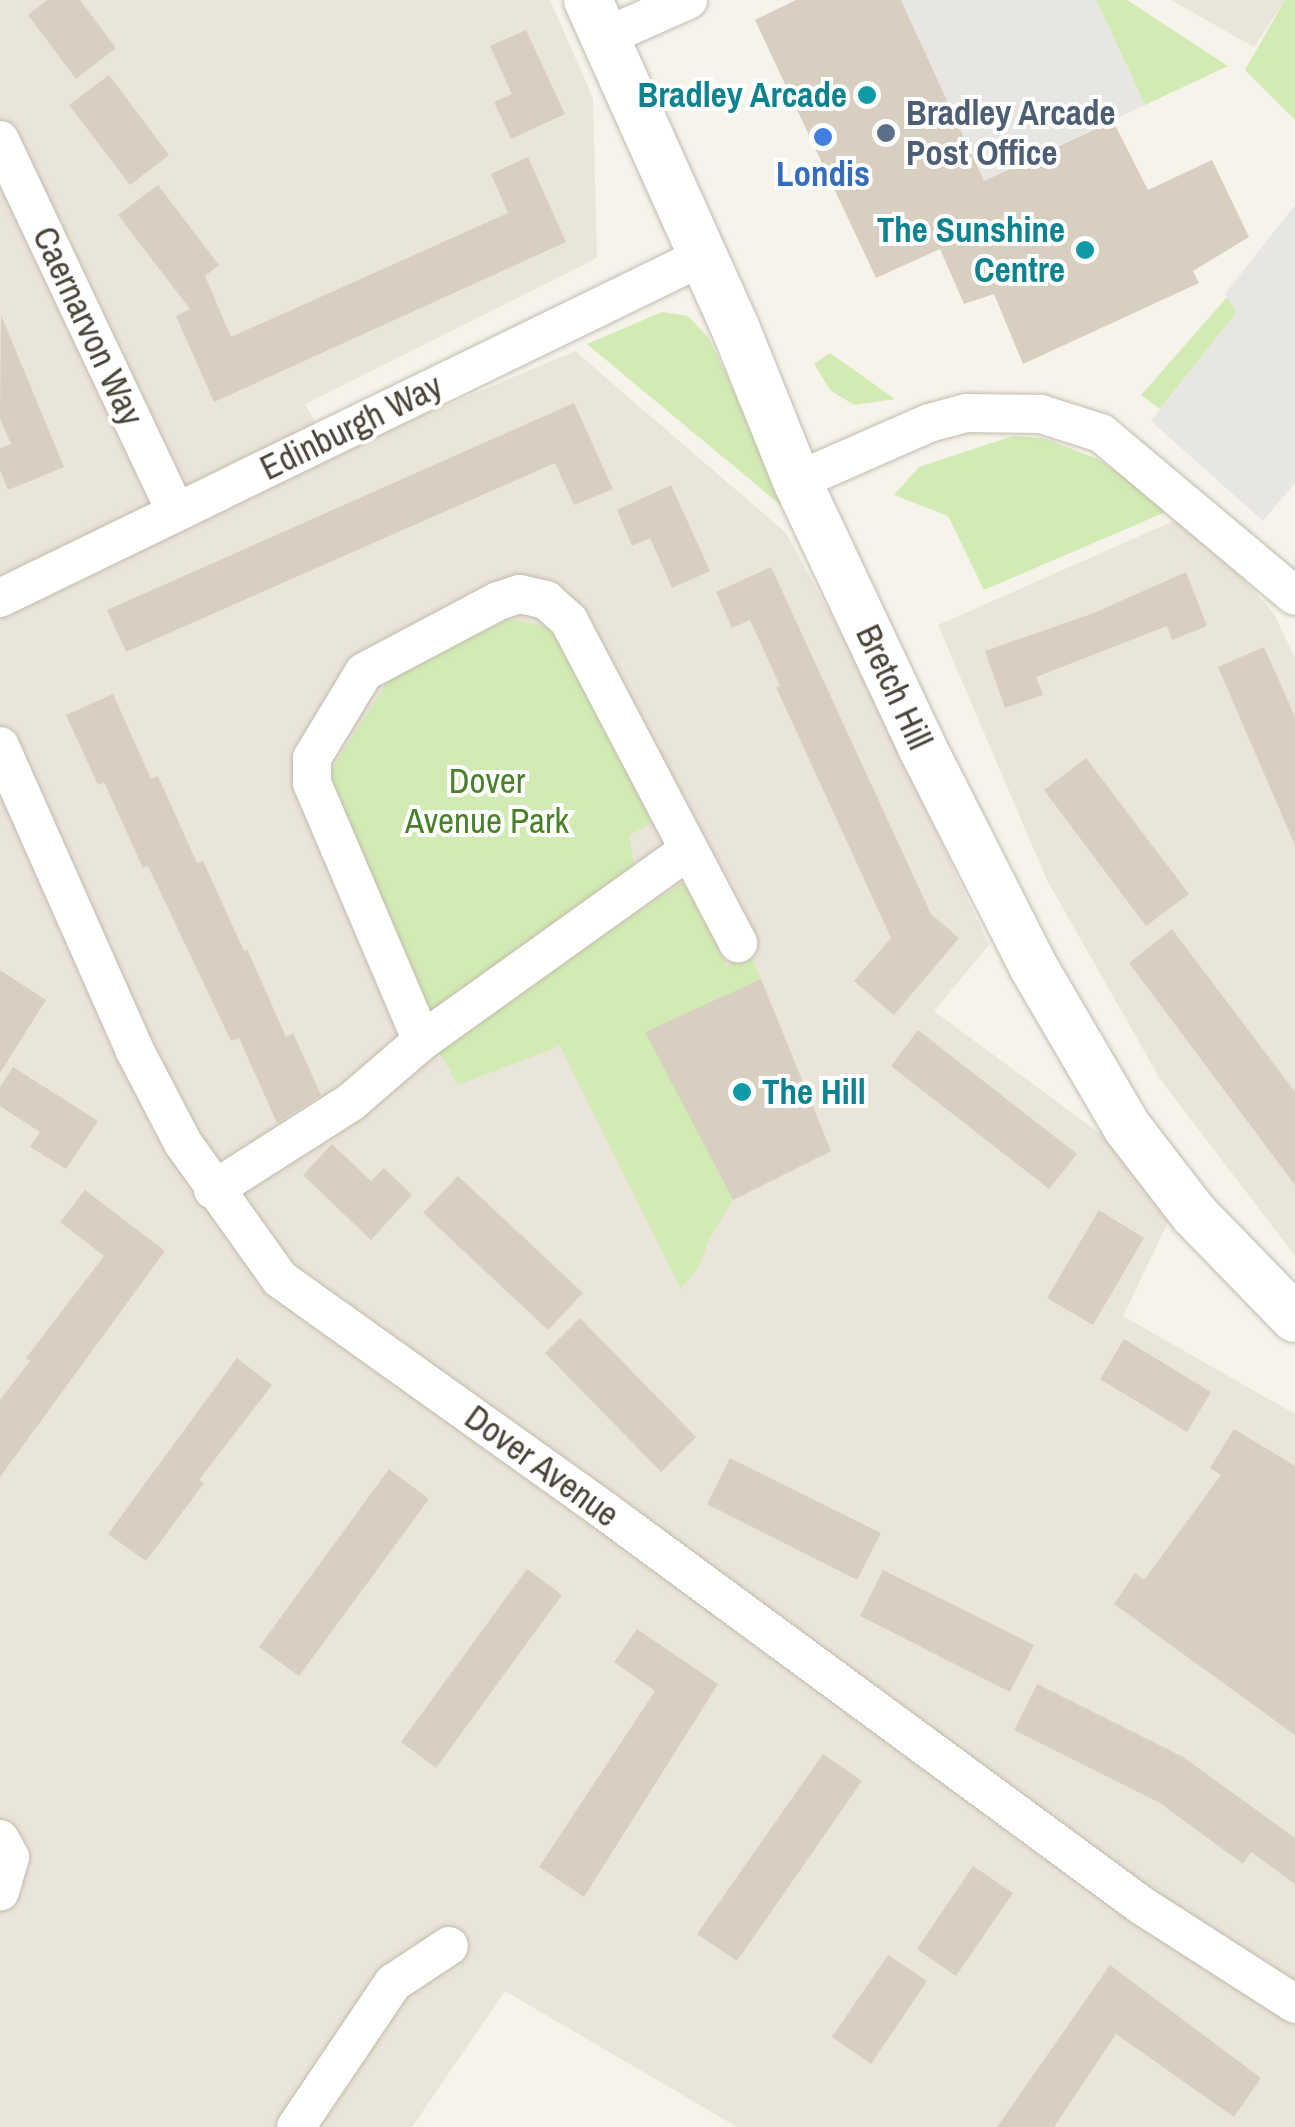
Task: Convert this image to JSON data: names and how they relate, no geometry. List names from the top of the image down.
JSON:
{
  "streets": {
    "street": [
      "Caernarvon Way",
      "Edinburgh Way",
      "Bretch Hill",
      "Dover Avenue"
    ]
  },
  "crossings": [
    ["Caernarvon Way", "Edinburgh Way"],
    ["Edinburgh Way", "Bretch Hill"]
  ],
  "parks": ["Dover Avenue Park"],
  "places": [
    "Bradley Arcade",
    "Bradley Arcade Post Office",
    "Londis",
    "The Sunshine Centre",
    "The Hill"
  ]
}
